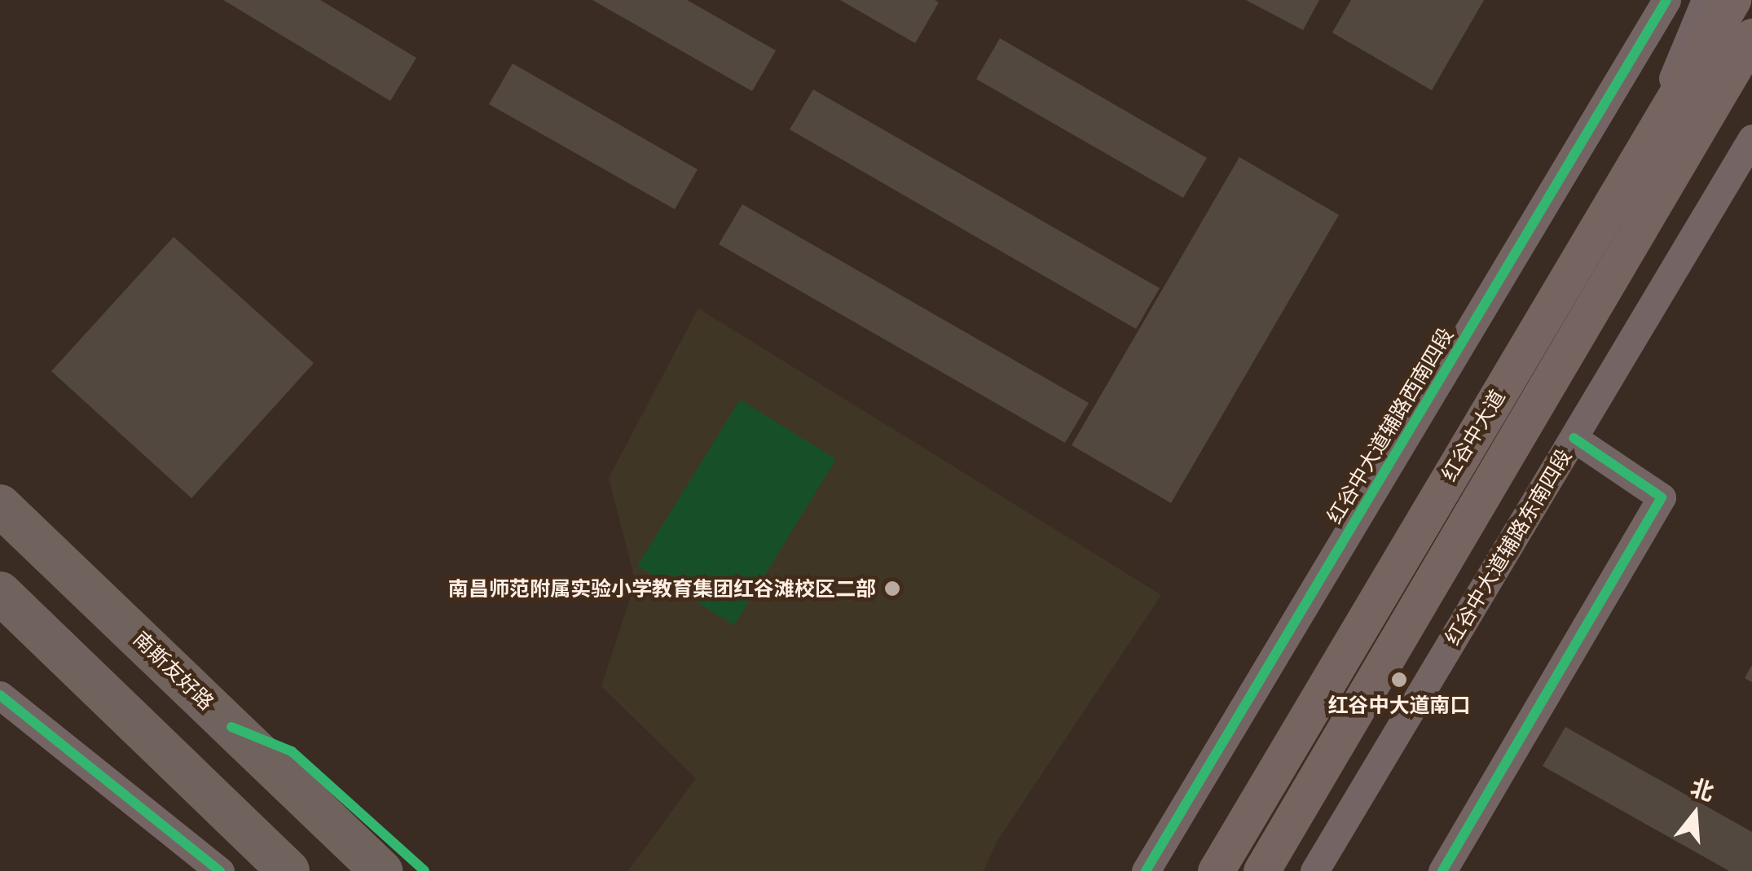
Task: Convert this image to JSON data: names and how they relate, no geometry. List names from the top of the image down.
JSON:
{
  "streets": {
    "highway": ["南斯友好路"],
    "main road": ["红谷中大道"],
    "street": ["红谷中大道辅路西南四段", "红谷中大道辅路东南四段"]
  },
  "places": ["南昌师范附属实验小学教育集团红谷滩校区二部", "红谷中大道南口"],
  "north": "top"
}
